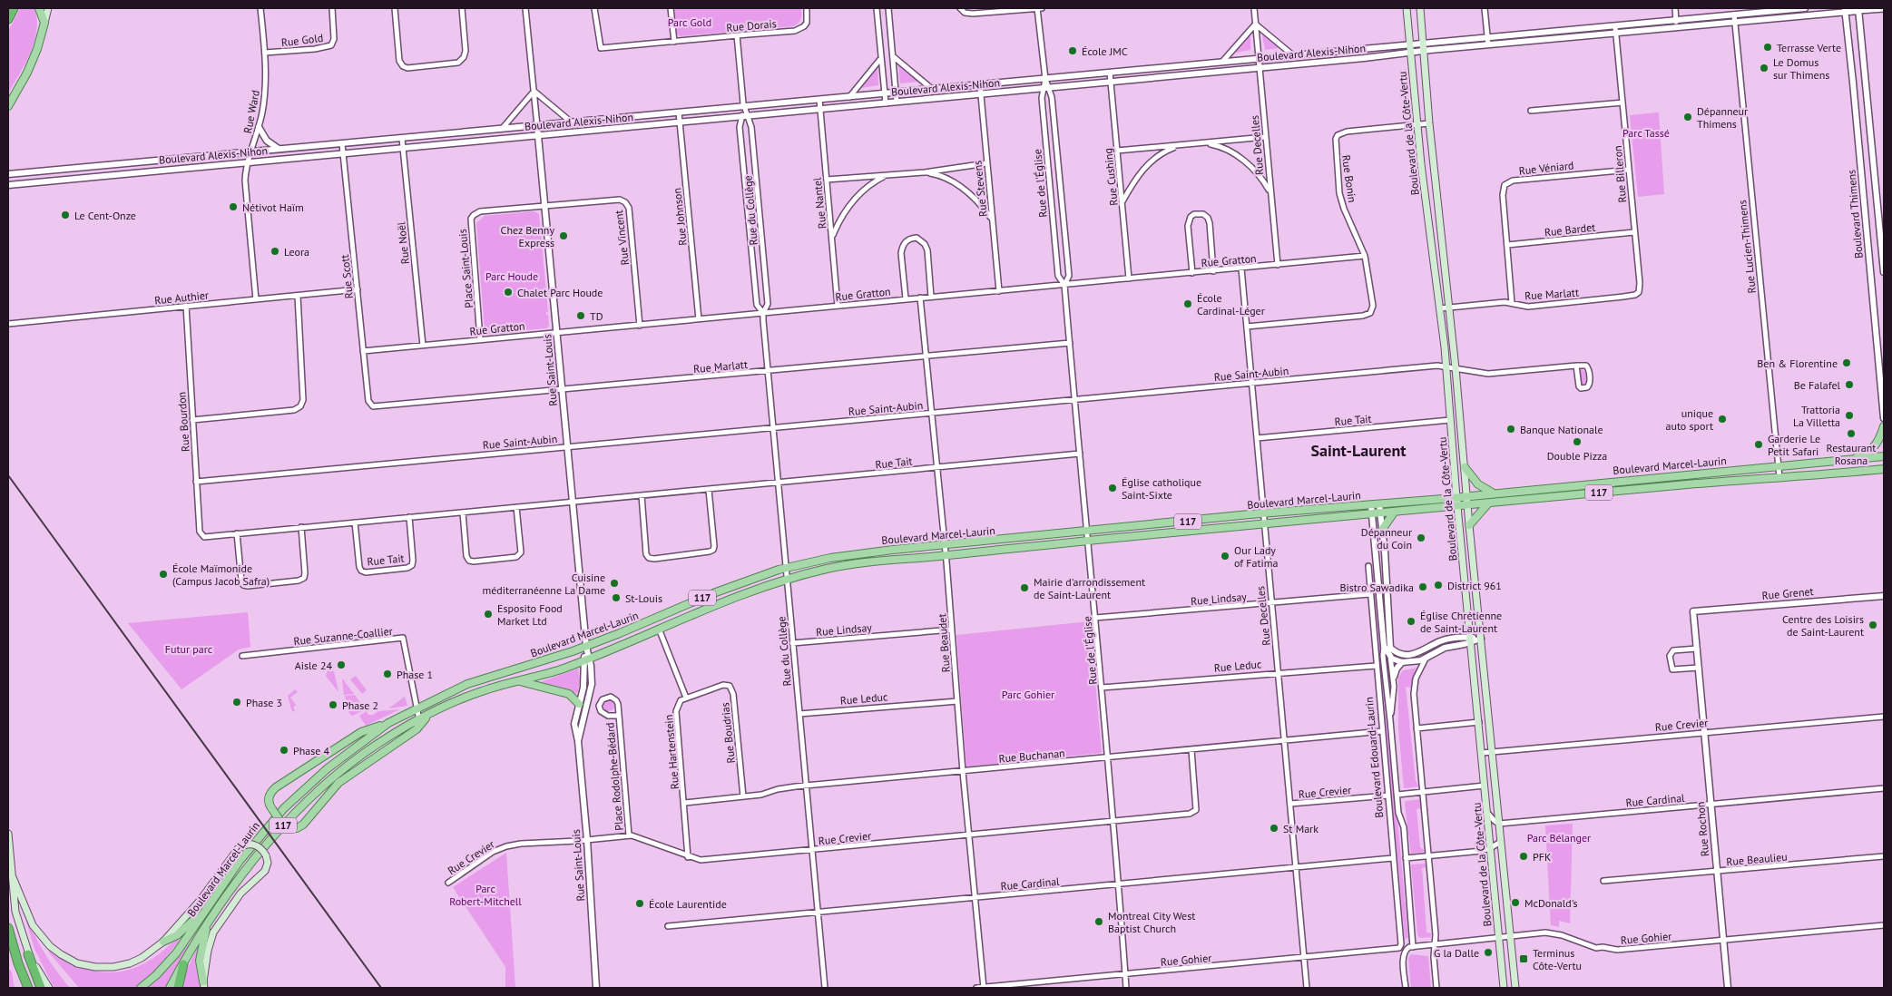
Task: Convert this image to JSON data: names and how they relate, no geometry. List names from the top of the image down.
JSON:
{
  "streets": {
    "main road": ["Boulevard de la Côte-Vertu", "Boulevard Marcel-Laurin", "117"],
    "street": [
      "Rue Dorais",
      "Rue Gold",
      "Boulevard Alexis-Nihon",
      "Rue Ward",
      "Rue Decelles",
      "Rue Véniard",
      "Rue Billeron",
      "Rue Cushing",
      "Rue Bonin",
      "Rue de l'Église",
      "Rue Stevens",
      "Rue Nantel",
      "Rue du Collège",
      "Boulevard Thimens",
      "Rue Johnson",
      "Rue Bardet",
      "Rue Vincent",
      "Rue Noël",
      "Rue Lucien-Thimens",
      "Rue Gratton",
      "Place Saint-Louis",
      "Rue Scott",
      "Rue Marlatt",
      "Rue Authier",
      "Rue Saint-Louis",
      "Rue Saint-Aubin",
      "Rue Tait",
      "Rue Bourdon",
      "Rue Grenet",
      "Rue Lindsay",
      "Rue Suzanne-Coallier",
      "Rue Beaudet",
      "Rue Leduc",
      "Rue Crevier",
      "Rue Boudrias",
      "Rue Hartenstein",
      "Rue Buchanan",
      "Boulevard Edouard-Laurin",
      "Place Rodolphe-Bédard",
      "Rue Cardinal",
      "Rue Rochon",
      "Rue Beaulieu",
      "Rue Gohier"
    ]
  },
  "crossings": [
    ["Rue Dorais", "Rue du Collège"],
    ["Rue Gold", "Rue Ward"],
    ["Boulevard Alexis-Nihon", "Rue Ward"],
    ["Boulevard Alexis-Nihon", "Boulevard de la Côte-Vertu"],
    ["Boulevard Alexis-Nihon", "Rue Decelles"],
    ["Boulevard Alexis-Nihon", "Rue Billeron"],
    ["Boulevard Alexis-Nihon", "Rue Cushing"],
    ["Boulevard Alexis-Nihon", "Rue de l'Église"],
    ["Boulevard Alexis-Nihon", "Rue Stevens"],
    ["Boulevard Alexis-Nihon", "Rue Nantel"],
    ["Boulevard Alexis-Nihon", "Rue du Collège"],
    ["Boulevard Alexis-Nihon", "Boulevard Thimens"],
    ["Boulevard Alexis-Nihon", "Rue Johnson"],
    ["Boulevard Alexis-Nihon", "Rue Noël"],
    ["Boulevard Alexis-Nihon", "Rue Lucien-Thimens"],
    ["Boulevard Alexis-Nihon", "Rue Scott"],
    ["Boulevard Alexis-Nihon", "Rue Saint-Louis"],
    ["Rue Ward", "Rue Authier"],
    ["Boulevard de la Côte-Vertu", "Rue Bonin"],
    ["Boulevard de la Côte-Vertu", "Rue Marlatt"],
    ["Boulevard de la Côte-Vertu", "Rue Saint-Aubin"],
    ["Boulevard de la Côte-Vertu", "Rue Tait"],
    ["Boulevard de la Côte-Vertu", "Boulevard Marcel-Laurin"],
    ["Boulevard de la Côte-Vertu", "Rue Crevier"],
    ["Boulevard de la Côte-Vertu", "Rue Cardinal"],
    ["Boulevard de la Côte-Vertu", "Rue Gohier"],
    ["Rue Decelles", "Rue Bonin"],
    ["Rue Decelles", "Rue Gratton"],
    ["Rue Decelles", "Rue Saint-Aubin"],
    ["Rue Decelles", "Rue Tait"],
    ["Rue Decelles", "Boulevard Marcel-Laurin"],
    ["Rue Decelles", "Rue Lindsay"],
    ["Rue Decelles", "Rue Leduc"],
    ["Rue Decelles", "Rue Crevier"],
    ["Rue Decelles", "Rue Buchanan"],
    ["Rue Decelles", "Rue Cardinal"],
    ["Rue Decelles", "Rue Gohier"],
    ["Rue Véniard", "Rue Billeron"],
    ["Rue Véniard", "Rue Bardet"],
    ["Rue Véniard", "Rue Marlatt"],
    ["Rue Billeron", "Rue Bardet"],
    ["Rue Billeron", "Rue Marlatt"],
    ["Rue Cushing", "Rue Gratton"],
    ["Rue Bonin", "Rue Gratton"],
    ["Rue de l'Église", "Rue Gratton"],
    ["Rue de l'Église", "Rue Marlatt"],
    ["Rue de l'Église", "Rue Saint-Aubin"],
    ["Rue de l'Église", "Rue Tait"],
    ["Rue de l'Église", "Boulevard Marcel-Laurin"],
    ["Rue de l'Église", "Rue Lindsay"],
    ["Rue de l'Église", "Rue Leduc"],
    ["Rue de l'Église", "Rue Crevier"],
    ["Rue de l'Église", "Rue Buchanan"],
    ["Rue de l'Église", "Rue Cardinal"],
    ["Rue de l'Église", "Rue Gohier"],
    ["Rue Stevens", "Rue Gratton"],
    ["Rue Nantel", "Rue Gratton"],
    ["Rue du Collège", "Rue Gratton"],
    ["Rue du Collège", "Rue Marlatt"],
    ["Rue du Collège", "Rue Saint-Aubin"],
    ["Rue du Collège", "Rue Tait"],
    ["Rue du Collège", "Boulevard Marcel-Laurin"],
    ["Rue du Collège", "Rue Lindsay"],
    ["Rue du Collège", "Rue Leduc"],
    ["Rue du Collège", "Rue Crevier"],
    ["Rue du Collège", "Rue Buchanan"],
    ["Rue du Collège", "Rue Cardinal"],
    ["Rue Johnson", "Rue Gratton"],
    ["Rue Vincent", "Rue Gratton"],
    ["Rue Vincent", "Place Saint-Louis"],
    ["Rue Vincent", "Rue Saint-Louis"],
    ["Rue Noël", "Rue Gratton"],
    ["Rue Lucien-Thimens", "Boulevard Marcel-Laurin"],
    ["Rue Gratton", "Place Saint-Louis"],
    ["Rue Gratton", "Rue Scott"],
    ["Rue Gratton", "Rue Saint-Louis"],
    ["Rue Gratton", "Rue Beaudet"],
    ["Place Saint-Louis", "Rue Saint-Louis"],
    ["Rue Scott", "Rue Marlatt"],
    ["Rue Scott", "Rue Authier"],
    ["Rue Marlatt", "Rue Saint-Louis"],
    ["Rue Marlatt", "Rue Beaudet"],
    ["Rue Authier", "Rue Bourdon"],
    ["Rue Saint-Louis", "Rue Saint-Aubin"],
    ["Rue Saint-Louis", "Rue Tait"],
    ["Rue Saint-Louis", "Boulevard Marcel-Laurin"],
    ["Rue Saint-Louis", "Rue Crevier"],
    ["Rue Saint-Aubin", "Rue Bourdon"],
    ["Rue Saint-Aubin", "Rue Beaudet"],
    ["Rue Tait", "Rue Bourdon"],
    ["Rue Tait", "Rue Beaudet"],
    ["Boulevard Marcel-Laurin", "Rue Suzanne-Coallier"],
    ["Boulevard Marcel-Laurin", "Rue Beaudet"],
    ["Boulevard Marcel-Laurin", "Boulevard Edouard-Laurin"],
    ["Rue Grenet", "Rue Rochon"],
    ["Rue Lindsay", "Rue Beaudet"],
    ["Rue Lindsay", "Boulevard Edouard-Laurin"],
    ["Rue Beaudet", "Rue Leduc"],
    ["Rue Beaudet", "Rue Crevier"],
    ["Rue Beaudet", "Rue Buchanan"],
    ["Rue Beaudet", "Rue Cardinal"],
    ["Rue Beaudet", "Rue Gohier"],
    ["Rue Leduc", "Boulevard Edouard-Laurin"],
    ["Rue Crevier", "Rue Hartenstein"],
    ["Rue Crevier", "Rue Buchanan"],
    ["Rue Crevier", "Boulevard Edouard-Laurin"],
    ["Rue Crevier", "Place Rodolphe-Bédard"],
    ["Rue Crevier", "Rue Rochon"],
    ["Rue Boudrias", "Rue Hartenstein"],
    ["Rue Boudrias", "Rue Buchanan"],
    ["Rue Hartenstein", "Rue Buchanan"],
    ["Rue Buchanan", "Boulevard Edouard-Laurin"],
    ["Boulevard Edouard-Laurin", "Rue Cardinal"],
    ["Boulevard Edouard-Laurin", "Rue Gohier"],
    ["Rue Cardinal", "Rue Rochon"],
    ["Rue Rochon", "Rue Beaulieu"],
    ["Rue Rochon", "Rue Gohier"]
  ],
  "districts": ["Saint-Laurent"],
  "parks": [
    "Parc Gold",
    "Parc Tassé",
    "Parc Houde",
    "Futur parc",
    "Parc Gohier",
    "Parc Bélanger",
    "Parc Robert-Mitchell"
  ],
  "places": {
    "other": [
      "Terrasse Verte",
      "École JMC",
      "Le Domus sur Thimens",
      "Dépanneur Thimens",
      "Nétivot Haïm",
      "Le Cent-Onze",
      "Chez Benny Express",
      "Leora",
      "Chalet Parc Houde",
      "École Cardinal-Léger",
      "TD",
      "Ben & Florentine",
      "Be Falafel",
      "Trattoria La Villetta",
      "unique auto sport",
      "Banque Nationale",
      "Restaurant Rosana",
      "Double Pizza",
      "Garderie Le Petit Safari",
      "Église catholique Saint-Sixte",
      "Dépanneur du Coin",
      "Our Lady of Fatima",
      "École Maïmonide (Campus Jacob Safra)",
      "Cuisine méditerranéenne La Dame",
      "District 961",
      "Bistro Sawadika",
      "Mairie d'arrondissement de Saint-Laurent",
      "St-Louis",
      "Esposito Food Market Ltd",
      "Église Chrétienne de Saint-Laurent",
      "Centre des Loisirs de Saint-Laurent",
      "Aisle 24",
      "Phase 1",
      "Phase 3",
      "Phase 2",
      "Phase 4",
      "St Mark",
      "PFK",
      "McDonald's",
      "École Laurentide",
      "Montreal City West Baptist Church",
      "G la Dalle"
    ],
    "transit": ["Terminus Côte-Vertu"]
  }
}
